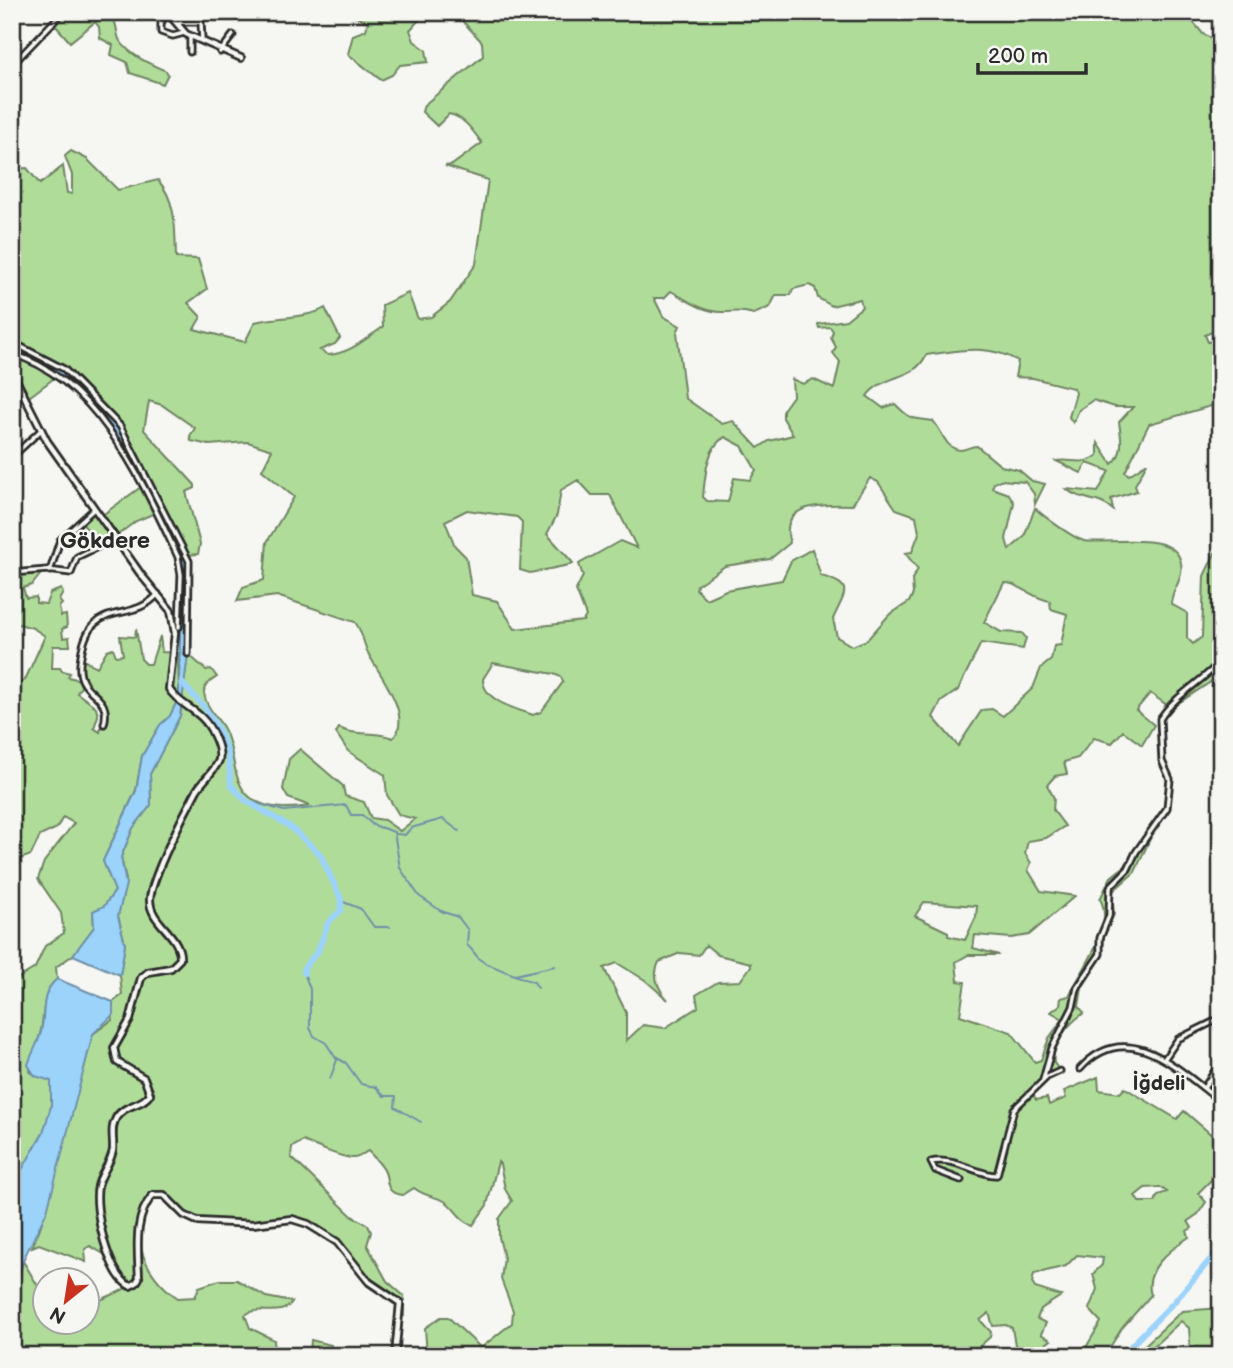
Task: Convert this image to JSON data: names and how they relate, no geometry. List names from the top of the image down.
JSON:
{
  "districts": ["Gökdere", "İğdeli"],
  "scale_bar": "200 m",
  "north": "bottom left"
}
